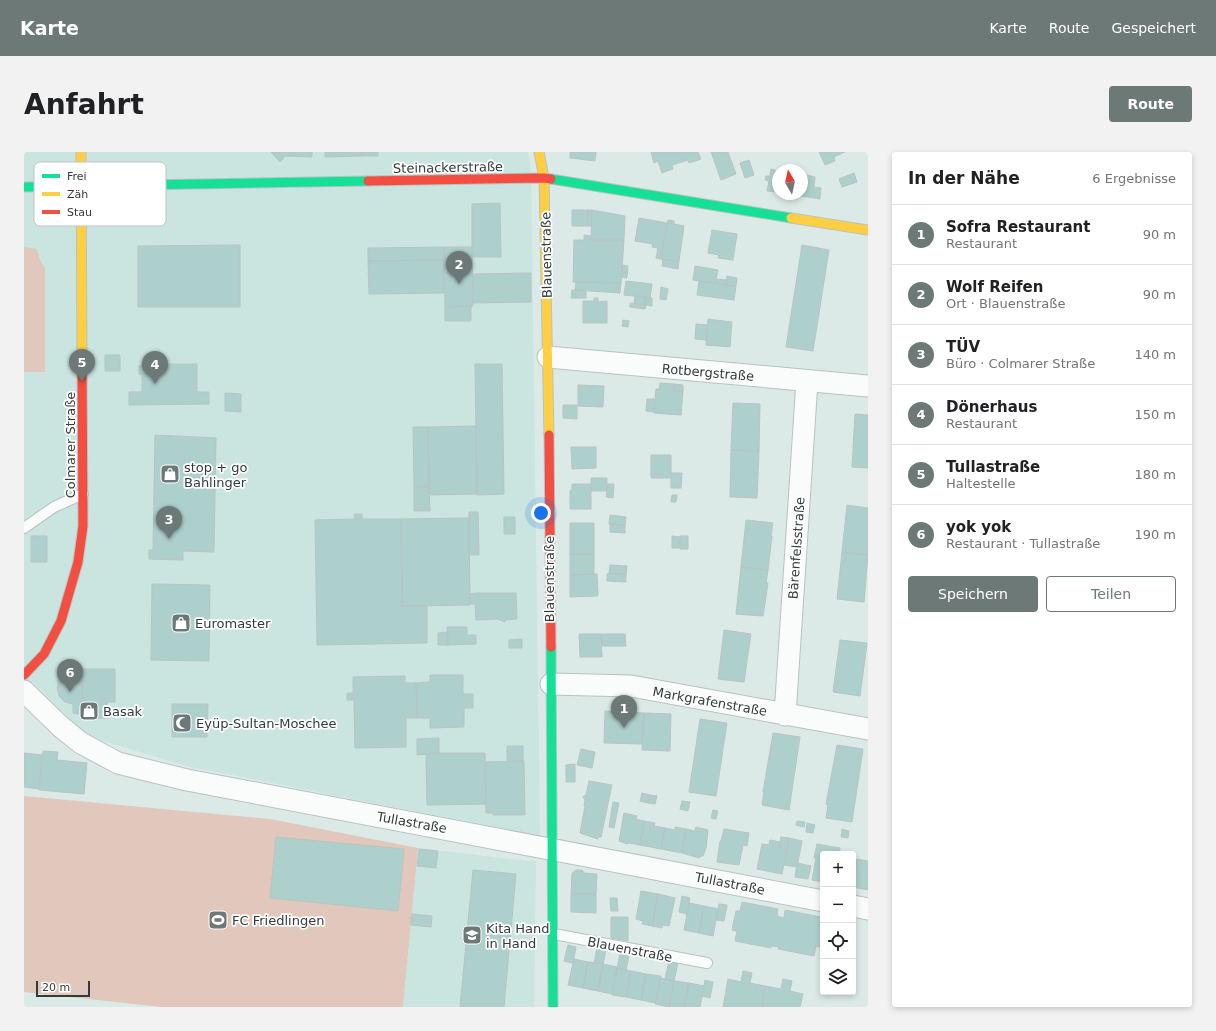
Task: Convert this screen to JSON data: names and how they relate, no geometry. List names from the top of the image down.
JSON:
{
  "streets": {
    "street": [
      "Steinackerstraße",
      "Blauenstraße",
      "Rotbergstraße",
      "Colmarer Straße",
      "Bärenfelsstraße",
      "Markgrafenstraße",
      "Tullastraße"
    ]
  },
  "crossings": [
    ["Steinackerstraße", "Blauenstraße"],
    ["Blauenstraße", "Rotbergstraße"],
    ["Blauenstraße", "Markgrafenstraße"],
    ["Blauenstraße", "Tullastraße"],
    ["Rotbergstraße", "Bärenfelsstraße"],
    ["Bärenfelsstraße", "Markgrafenstraße"]
  ],
  "places": {
    "shop": ["stop + go Bahlinger", "Euromaster", "Basak"],
    "mosque": ["Eyüp-Sultan-Moschee"],
    "sports": ["FC Friedlingen"],
    "school or university": ["Kita Hand in Hand"]
  },
  "legend": ["Frei", "Zäh", "Stau"],
  "scale_bar": "20 m",
  "north": "top",
  "page": {
    "header": "Karte",
    "nav": ["Karte", "Route", "Gespeichert"],
    "buttons": [
      "Route",
      ["Speichern", "Teilen"]
    ],
    "title": "Anfahrt",
    "heading": ["In der Nähe", "6 Ergebnisse"],
    "list": [
      {
        "mark": "1",
        "name": "Sofra Restaurant",
        "note": "Restaurant",
        "value": "90 m"
      },
      {
        "mark": "2",
        "name": "Wolf Reifen",
        "note": "Ort · Blauenstraße",
        "value": "90 m"
      },
      {
        "mark": "3",
        "name": "TÜV",
        "note": "Büro · Colmarer Straße",
        "value": "140 m"
      },
      {
        "mark": "4",
        "name": "Dönerhaus",
        "note": "Restaurant",
        "value": "150 m"
      },
      {
        "mark": "5",
        "name": "Tullastraße",
        "note": "Haltestelle",
        "value": "180 m"
      },
      {
        "mark": "6",
        "name": "yok yok",
        "note": "Restaurant · Tullastraße",
        "value": "190 m"
      }
    ],
    "pins": [
      "2",
      "5",
      "4",
      "3",
      "6",
      "1"
    ],
    "map_buttons": ["+", "−"],
    "scale": "20 m"
  }
}
